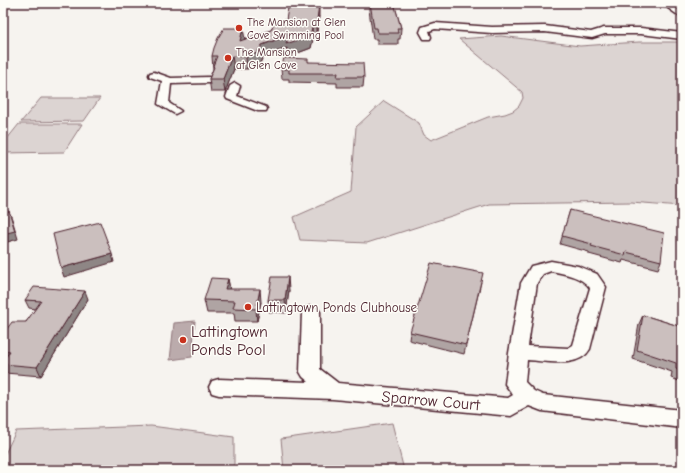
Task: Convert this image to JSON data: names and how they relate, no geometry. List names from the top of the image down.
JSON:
{
  "streets": {
    "street": ["Sparrow Court"]
  },
  "places": [
    "The Mansion at Glen Cove Swimming Pool",
    "The Mansion at Glen Cove",
    "Lattingtown Ponds Clubhouse",
    "Lattingtown Ponds Pool"
  ]
}
